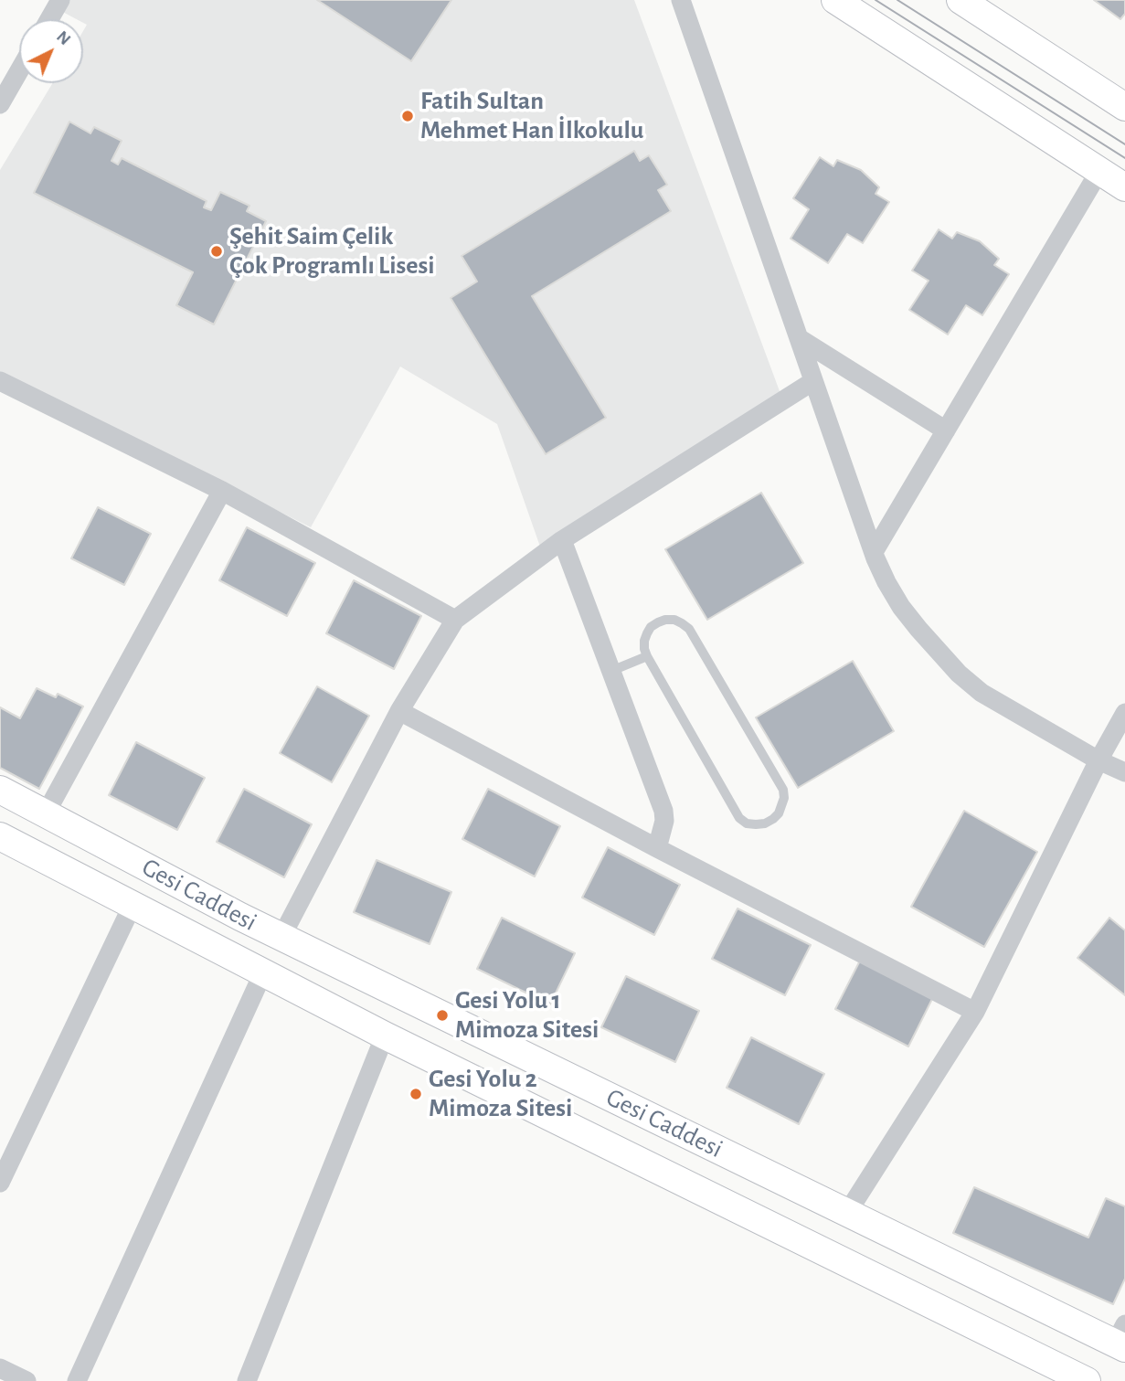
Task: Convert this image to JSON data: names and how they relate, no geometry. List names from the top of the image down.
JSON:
{
  "streets": {
    "main road": ["Gesi Caddesi"]
  },
  "places": [
    "Fatih Sultan Mehmet Han İlkokulu",
    "Şehit Saim Çelik Çok Programlı Lisesi",
    "Gesi Yolu 1 Mimoza Sitesi",
    "Gesi Yolu 2 Mimoza Sitesi"
  ],
  "north": "top right"
}
